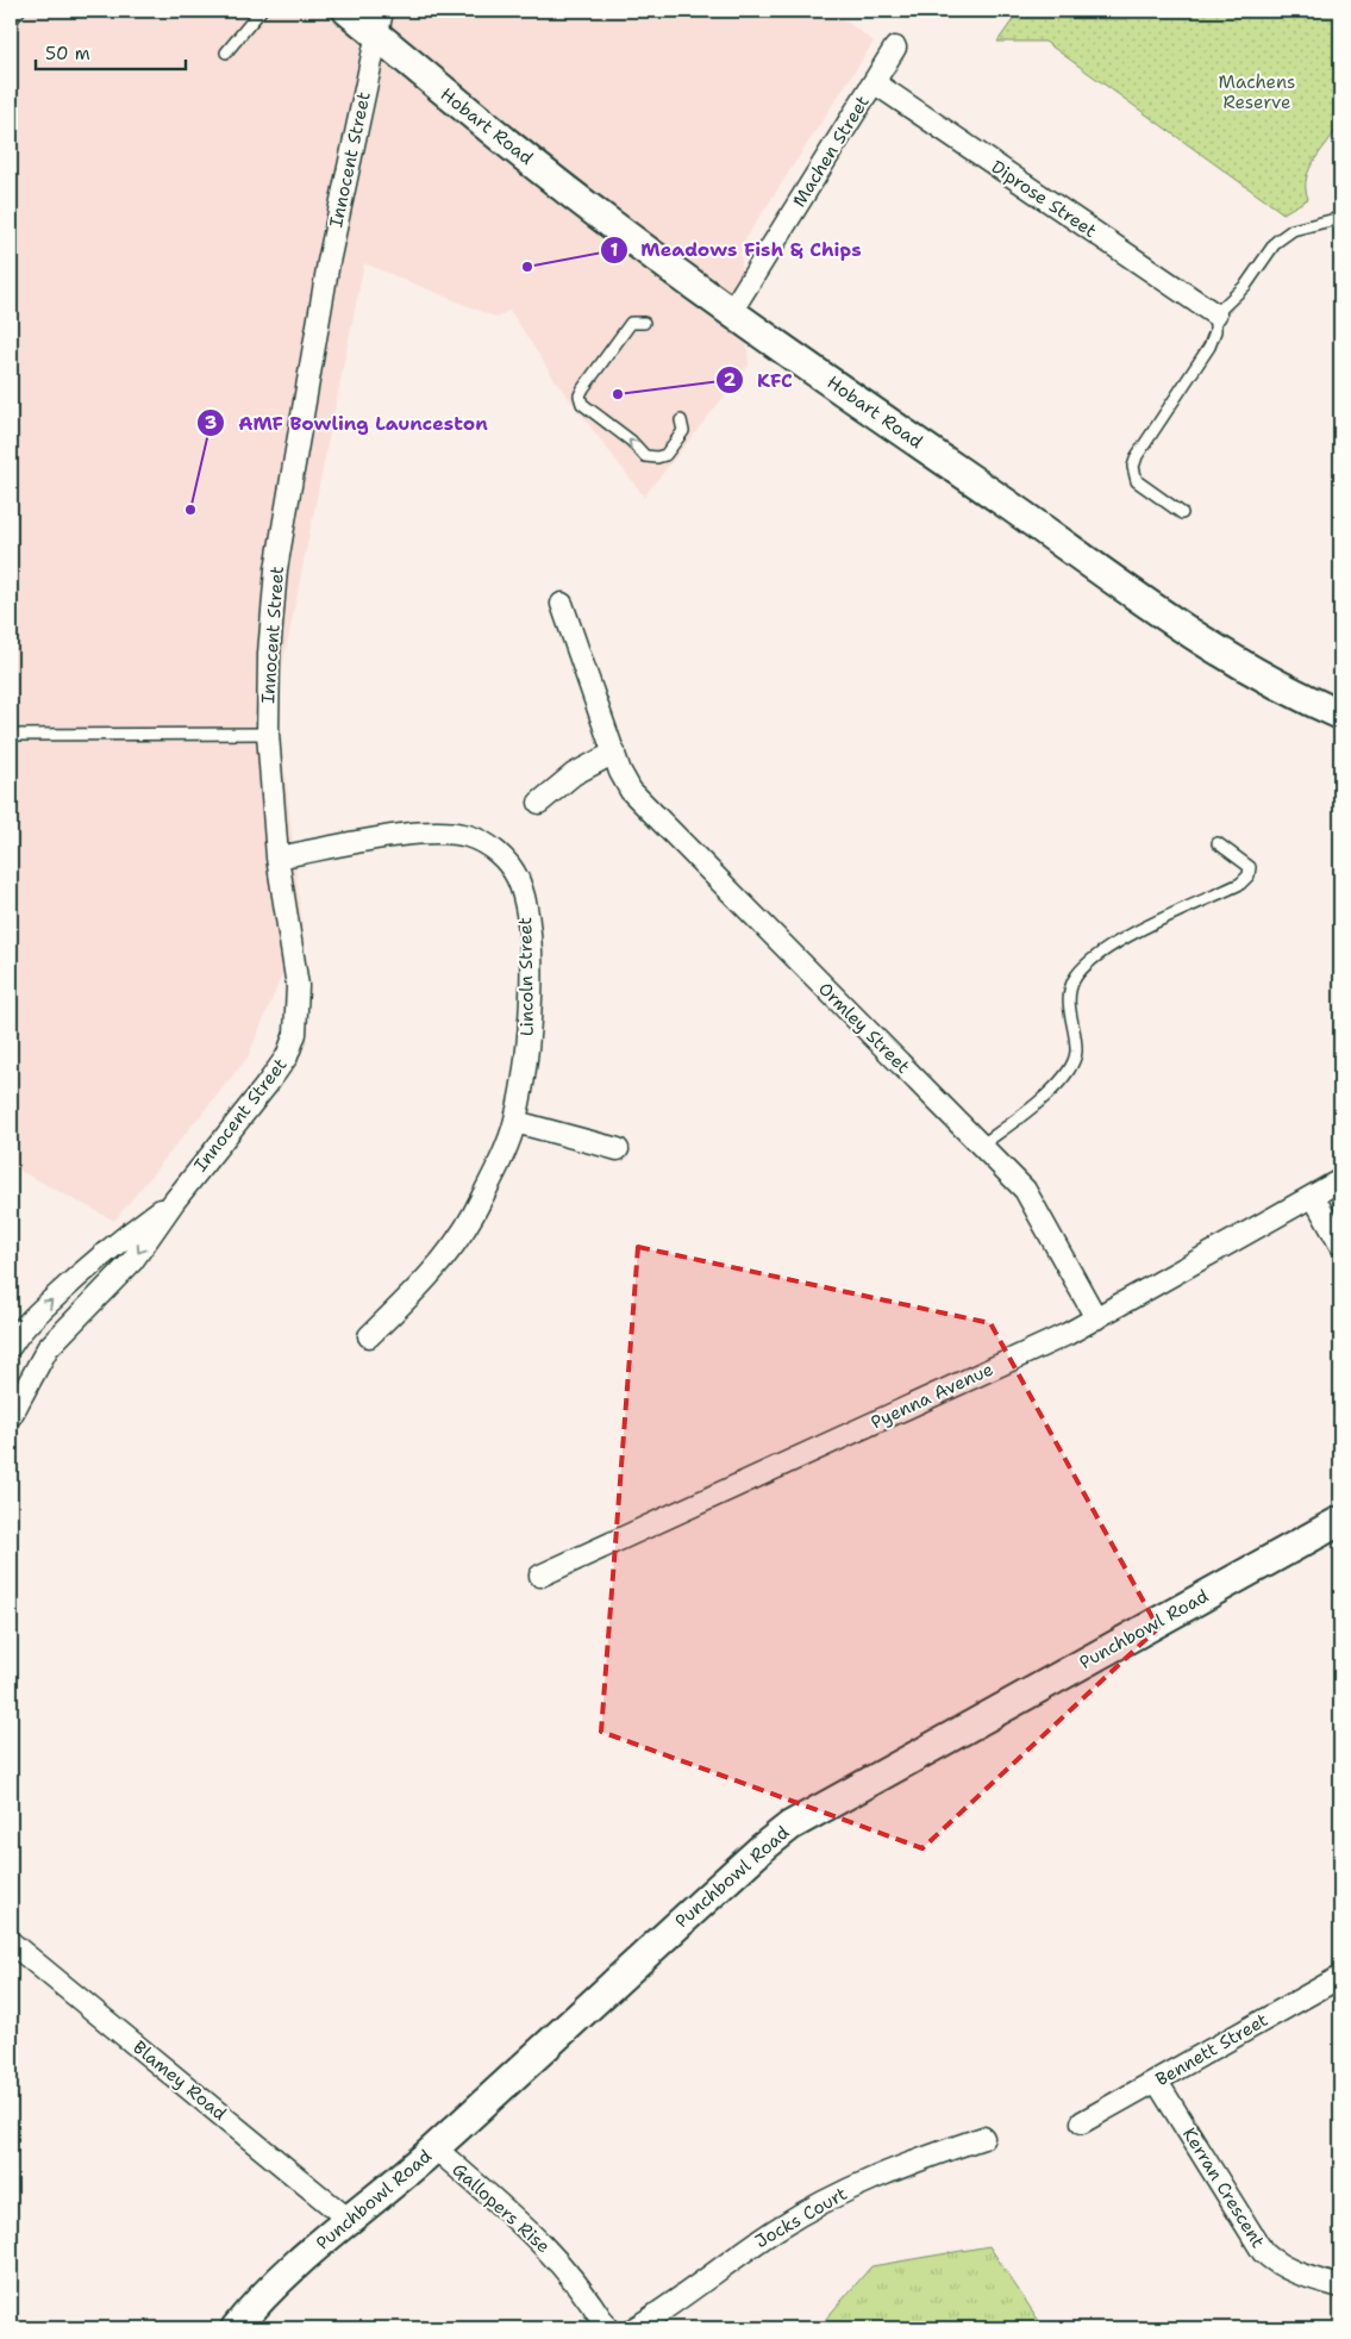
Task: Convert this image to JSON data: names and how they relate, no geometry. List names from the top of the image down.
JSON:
{
  "streets": {
    "street": [
      "Hobart Road",
      "Machen Street",
      "Innocent Street",
      "Diprose Street",
      "Lincoln Street",
      "Ormley Street",
      "Pyenna Avenue",
      "Punchbowl Road",
      "Bennett Street",
      "Blamey Road",
      "Kerran Crescent",
      "Gallopers Rise",
      "Jocks Court"
    ]
  },
  "crossings": [
    ["Hobart Road", "Machen Street"],
    ["Hobart Road", "Innocent Street"],
    ["Machen Street", "Diprose Street"],
    ["Innocent Street", "Lincoln Street"],
    ["Ormley Street", "Pyenna Avenue"],
    ["Punchbowl Road", "Blamey Road"],
    ["Punchbowl Road", "Gallopers Rise"],
    ["Bennett Street", "Kerran Crescent"]
  ],
  "parks": ["Machens Reserve"],
  "places": ["Meadows Fish & Chips", "KFC", "AMF Bowling Launceston"],
  "scale_bar": "50 m"
}
